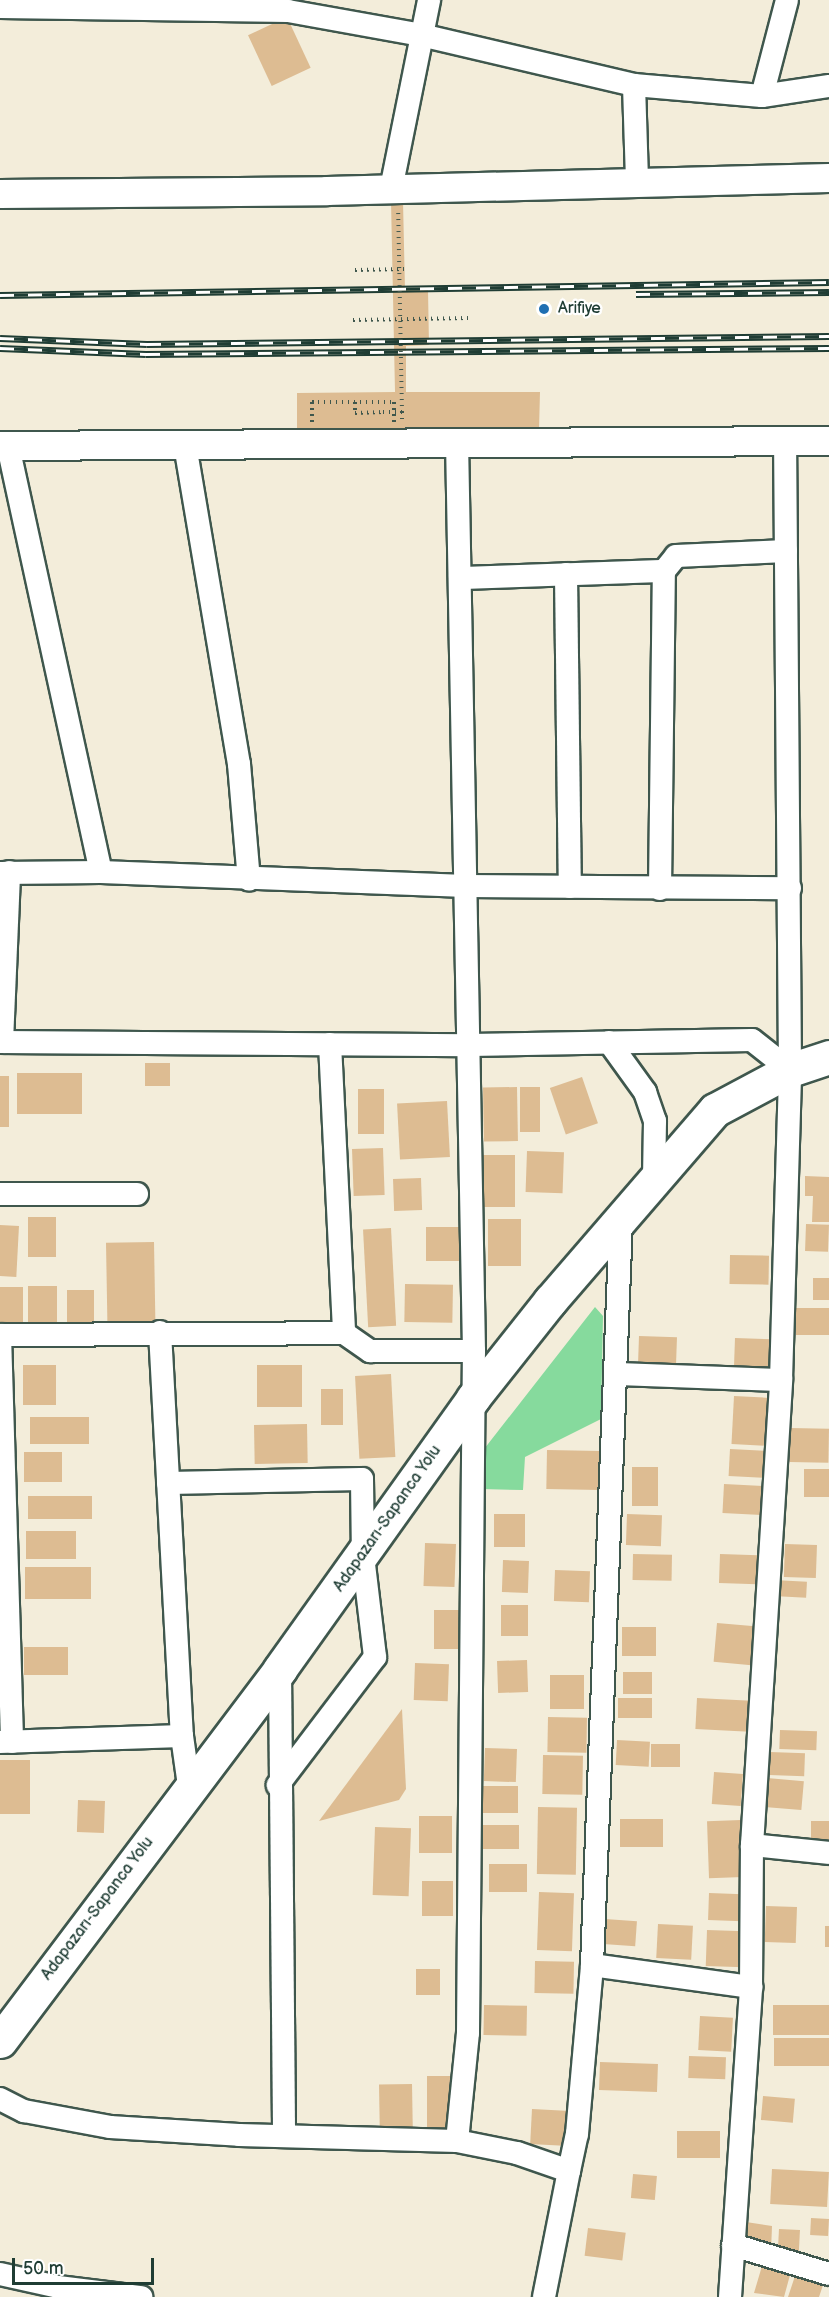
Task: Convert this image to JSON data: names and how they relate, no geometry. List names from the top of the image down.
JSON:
{
  "streets": {
    "main road": ["Adapazarı-Sapanca Yolu"]
  },
  "places": ["Arifiye"],
  "scale_bar": "50 m"
}
